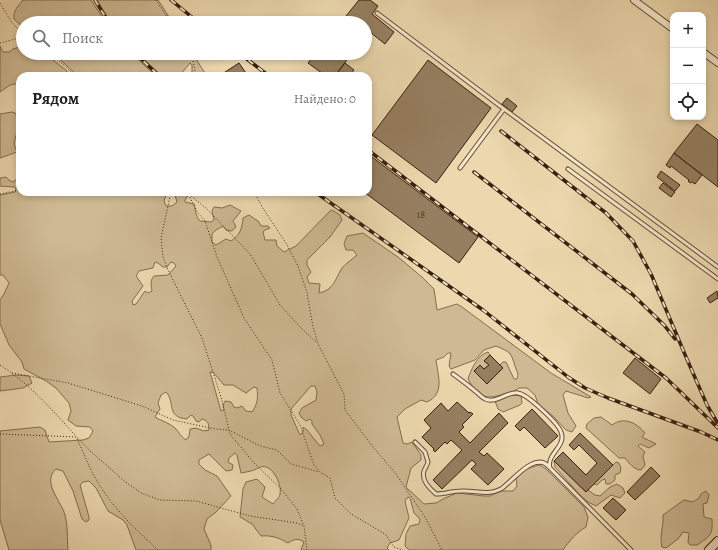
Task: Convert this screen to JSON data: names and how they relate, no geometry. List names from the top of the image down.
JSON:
{
  "house_numbers": ["18"],
  "page": {
    "map_buttons": ["+", "−"],
    "search": "Поиск",
    "heading": ["Рядом", "Найдено: 0"]
  }
}
